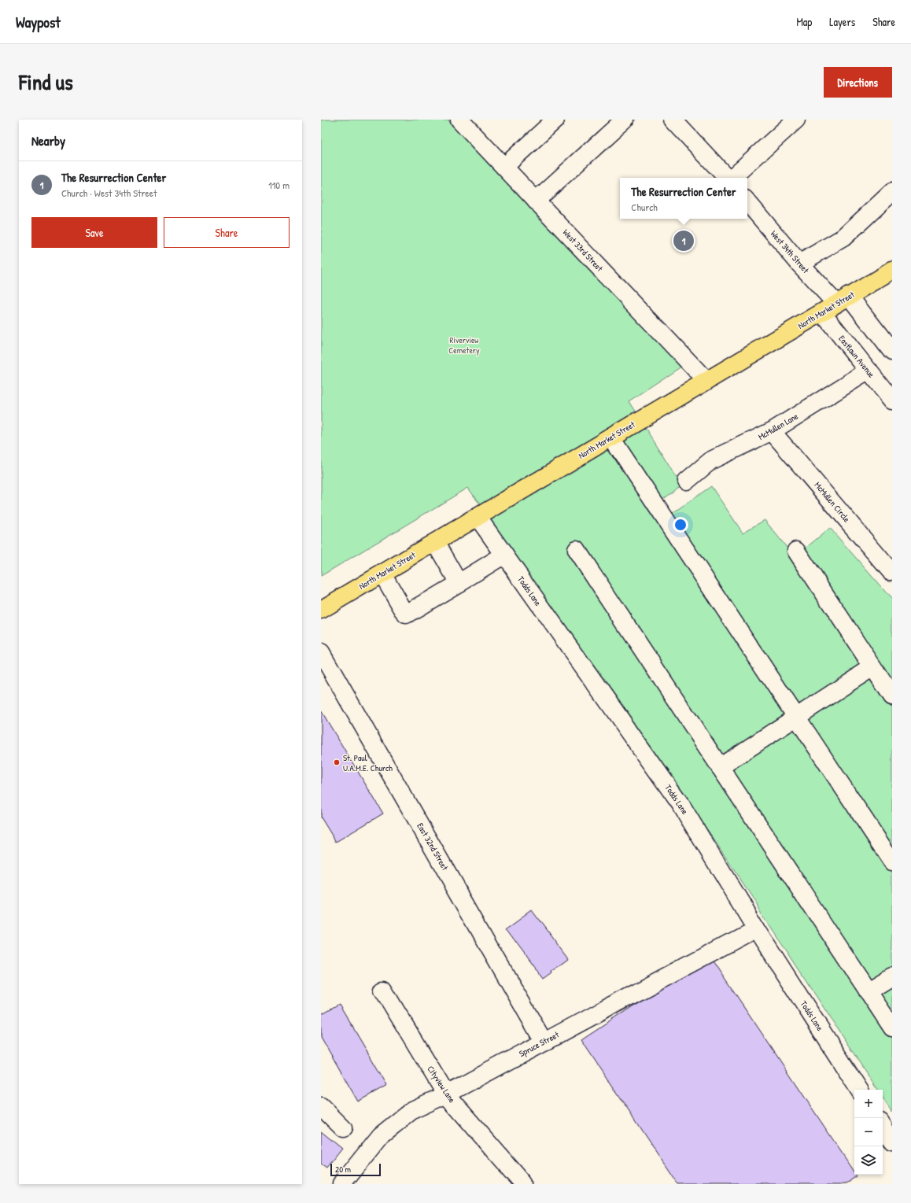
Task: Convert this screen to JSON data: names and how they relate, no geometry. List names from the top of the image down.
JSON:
{
  "streets": {
    "main road": ["North Market Street"],
    "street": [
      "West 33rd Street",
      "West 34th Street",
      "Eastlawn Avenue",
      "McMullen Lane",
      "McMullen Circle",
      "Todds Lane",
      "East 32nd Street",
      "Spruce Street",
      "Cityview Lane"
    ]
  },
  "crossings": [
    ["West 33rd Street", "North Market Street"],
    ["West 34th Street", "North Market Street"],
    ["North Market Street", "Eastlawn Avenue"],
    ["North Market Street", "Todds Lane"],
    ["Eastlawn Avenue", "McMullen Lane"],
    ["McMullen Lane", "McMullen Circle"],
    ["Todds Lane", "Spruce Street"],
    ["East 32nd Street", "Spruce Street"],
    ["Spruce Street", "Cityview Lane"]
  ],
  "parks": ["Riverview Cemetery"],
  "places": ["St. Paul U.A.M.E. Church"],
  "scale_bar": "20 m",
  "page": {
    "header": "Waypost",
    "nav": ["Map", "Layers", "Share"],
    "title": "Find us",
    "buttons": [
      "Directions",
      ["Save", "Share"]
    ],
    "heading": "Nearby",
    "list": [
      {
        "mark": "1",
        "name": "The Resurrection Center",
        "note": "Church · West 34th Street",
        "value": "110 m"
      }
    ],
    "popup": ["The Resurrection Center", "Church"],
    "pins": "1",
    "map_buttons": ["+", "−"],
    "scale": "20 m"
  }
}
